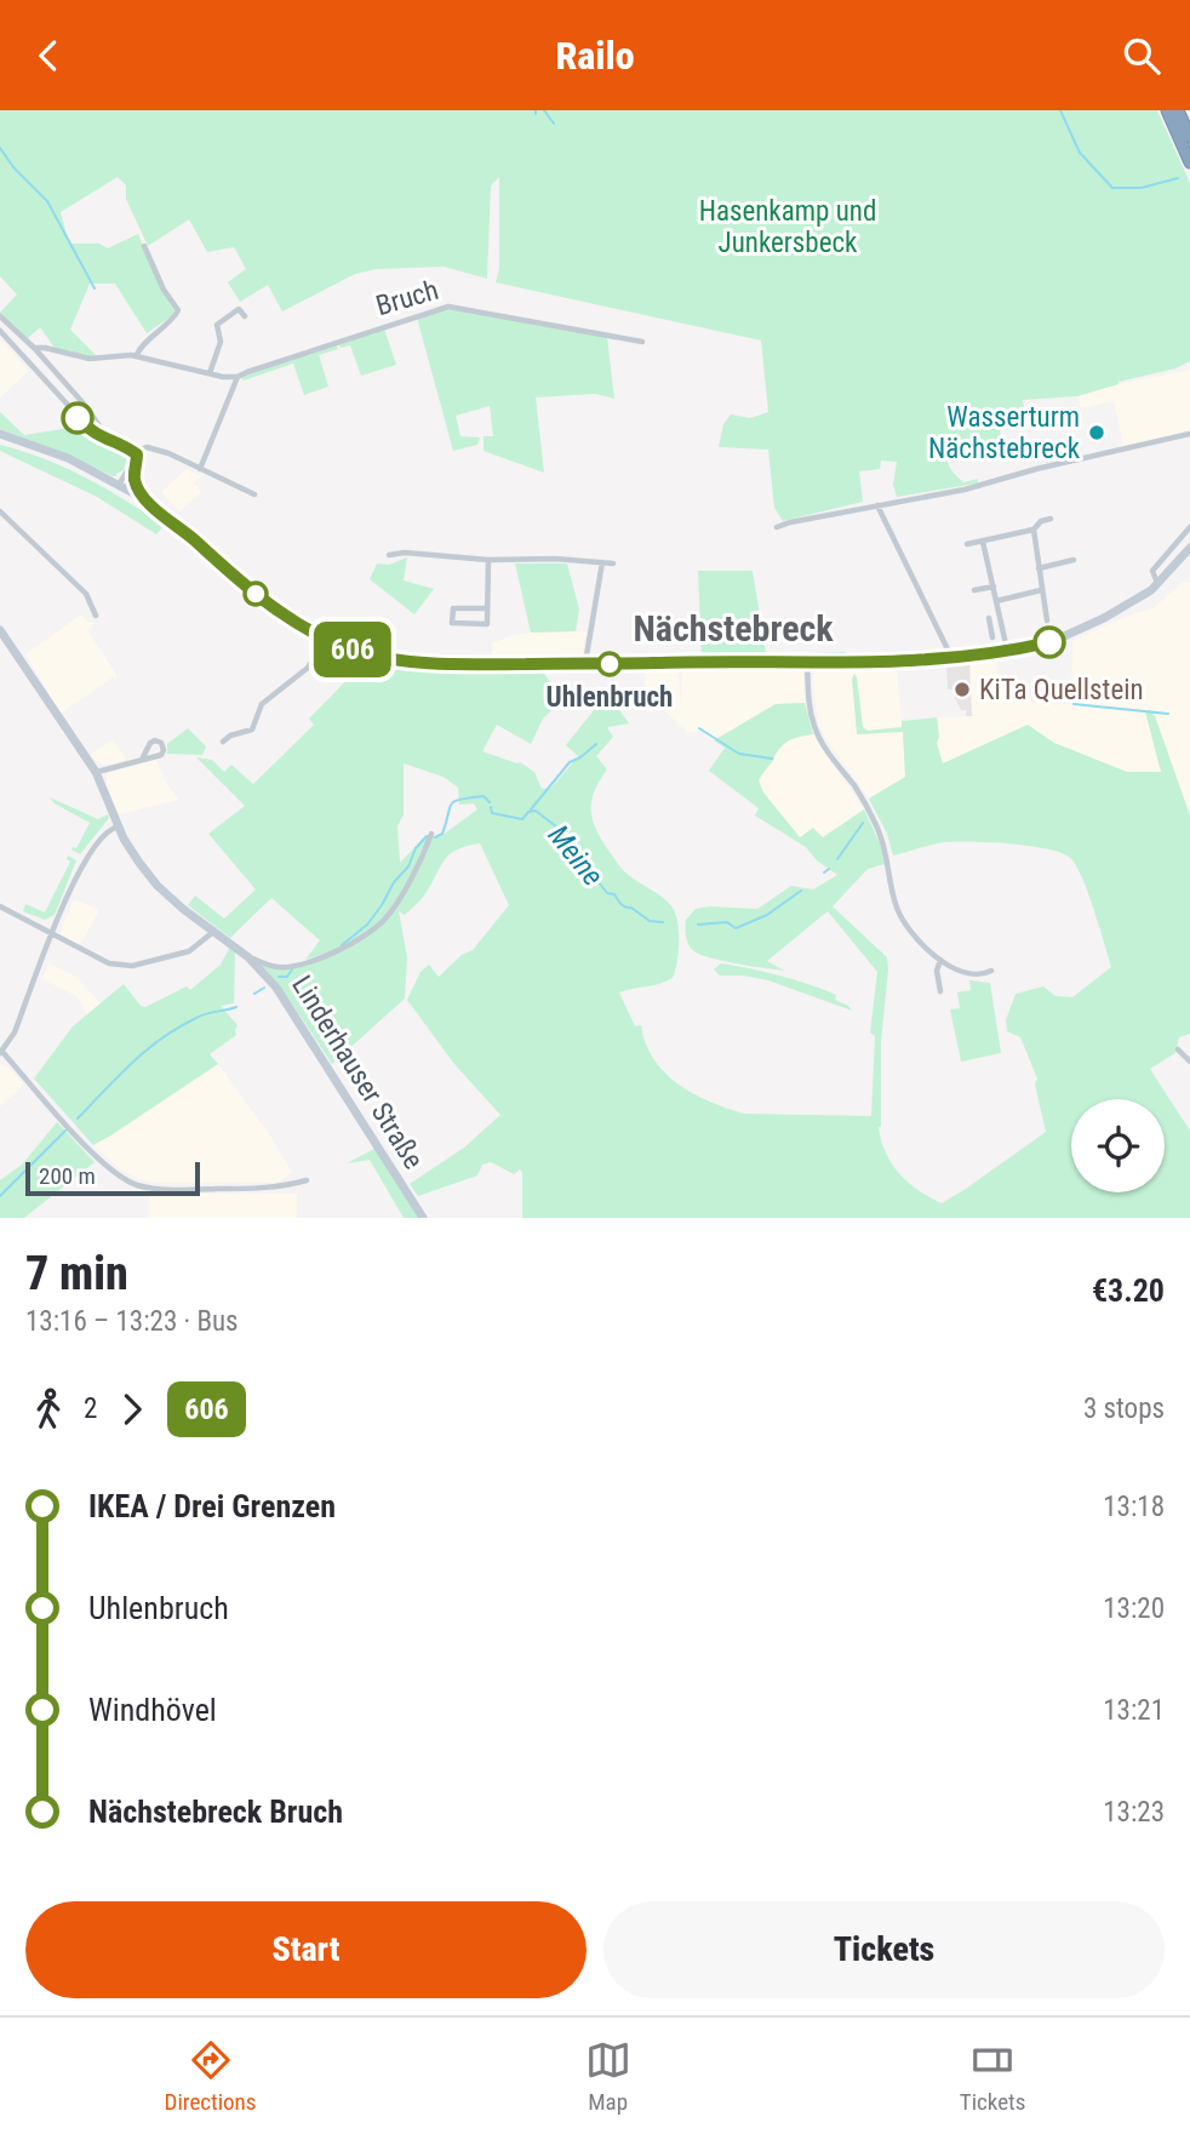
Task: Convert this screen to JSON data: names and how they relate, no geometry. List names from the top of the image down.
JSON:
{
  "streets": {
    "main road": ["Linderhauser Straße"],
    "street": ["Bruch"]
  },
  "districts": ["Nächstebreck"],
  "water": ["Meine"],
  "parks": ["Hasenkamp und Junkersbeck"],
  "places": ["Wasserturm Nächstebreck", "Uhlenbruch", "KiTa Quellstein"],
  "lines": ["bus line 606"],
  "scale_bar": "200 m",
  "page": {
    "header": "Railo",
    "on_map": "606",
    "scale": "200 m",
    "heading": ["7 min", "13:16 – 13:23 · Bus", "€3.20"],
    "legs": ["2", "606", "3 stops"],
    "list": [
      {
        "name": "IKEA / Drei Grenzen",
        "value": "13:18"
      },
      {
        "name": "Uhlenbruch",
        "value": "13:20"
      },
      {
        "name": "Windhövel",
        "value": "13:21"
      },
      {
        "name": "Nächstebreck Bruch",
        "value": "13:23"
      }
    ],
    "buttons": ["Start", "Tickets"],
    "tabs": ["Directions", "Map", "Tickets"]
  }
}
